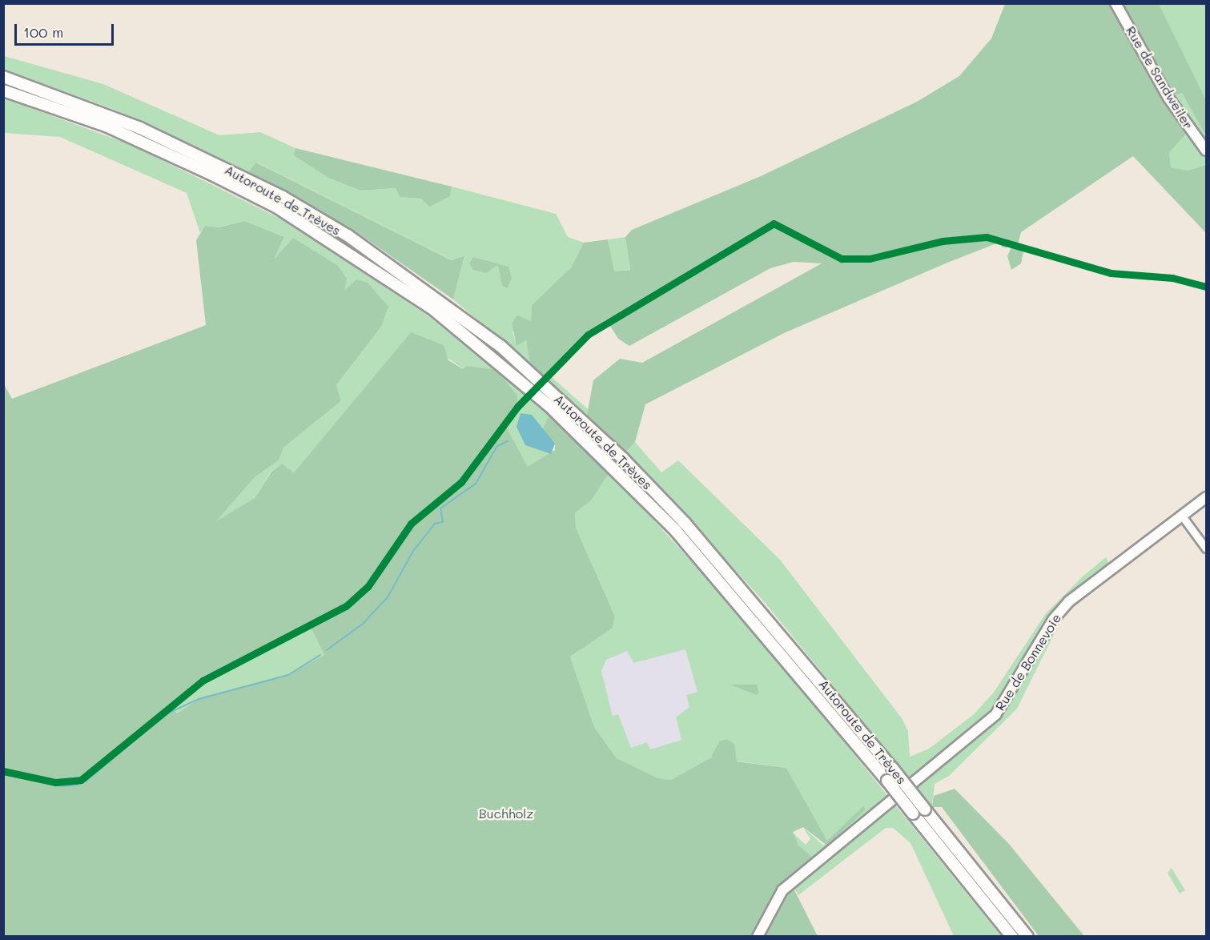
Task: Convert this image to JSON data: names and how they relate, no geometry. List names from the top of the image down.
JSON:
{
  "streets": {
    "highway": ["Autoroute de Trèves"],
    "main road": ["Rue de Sandweiler", "Rue de Bonnevoie"]
  },
  "parks": ["Buchholz"],
  "scale_bar": "100 m"
}
